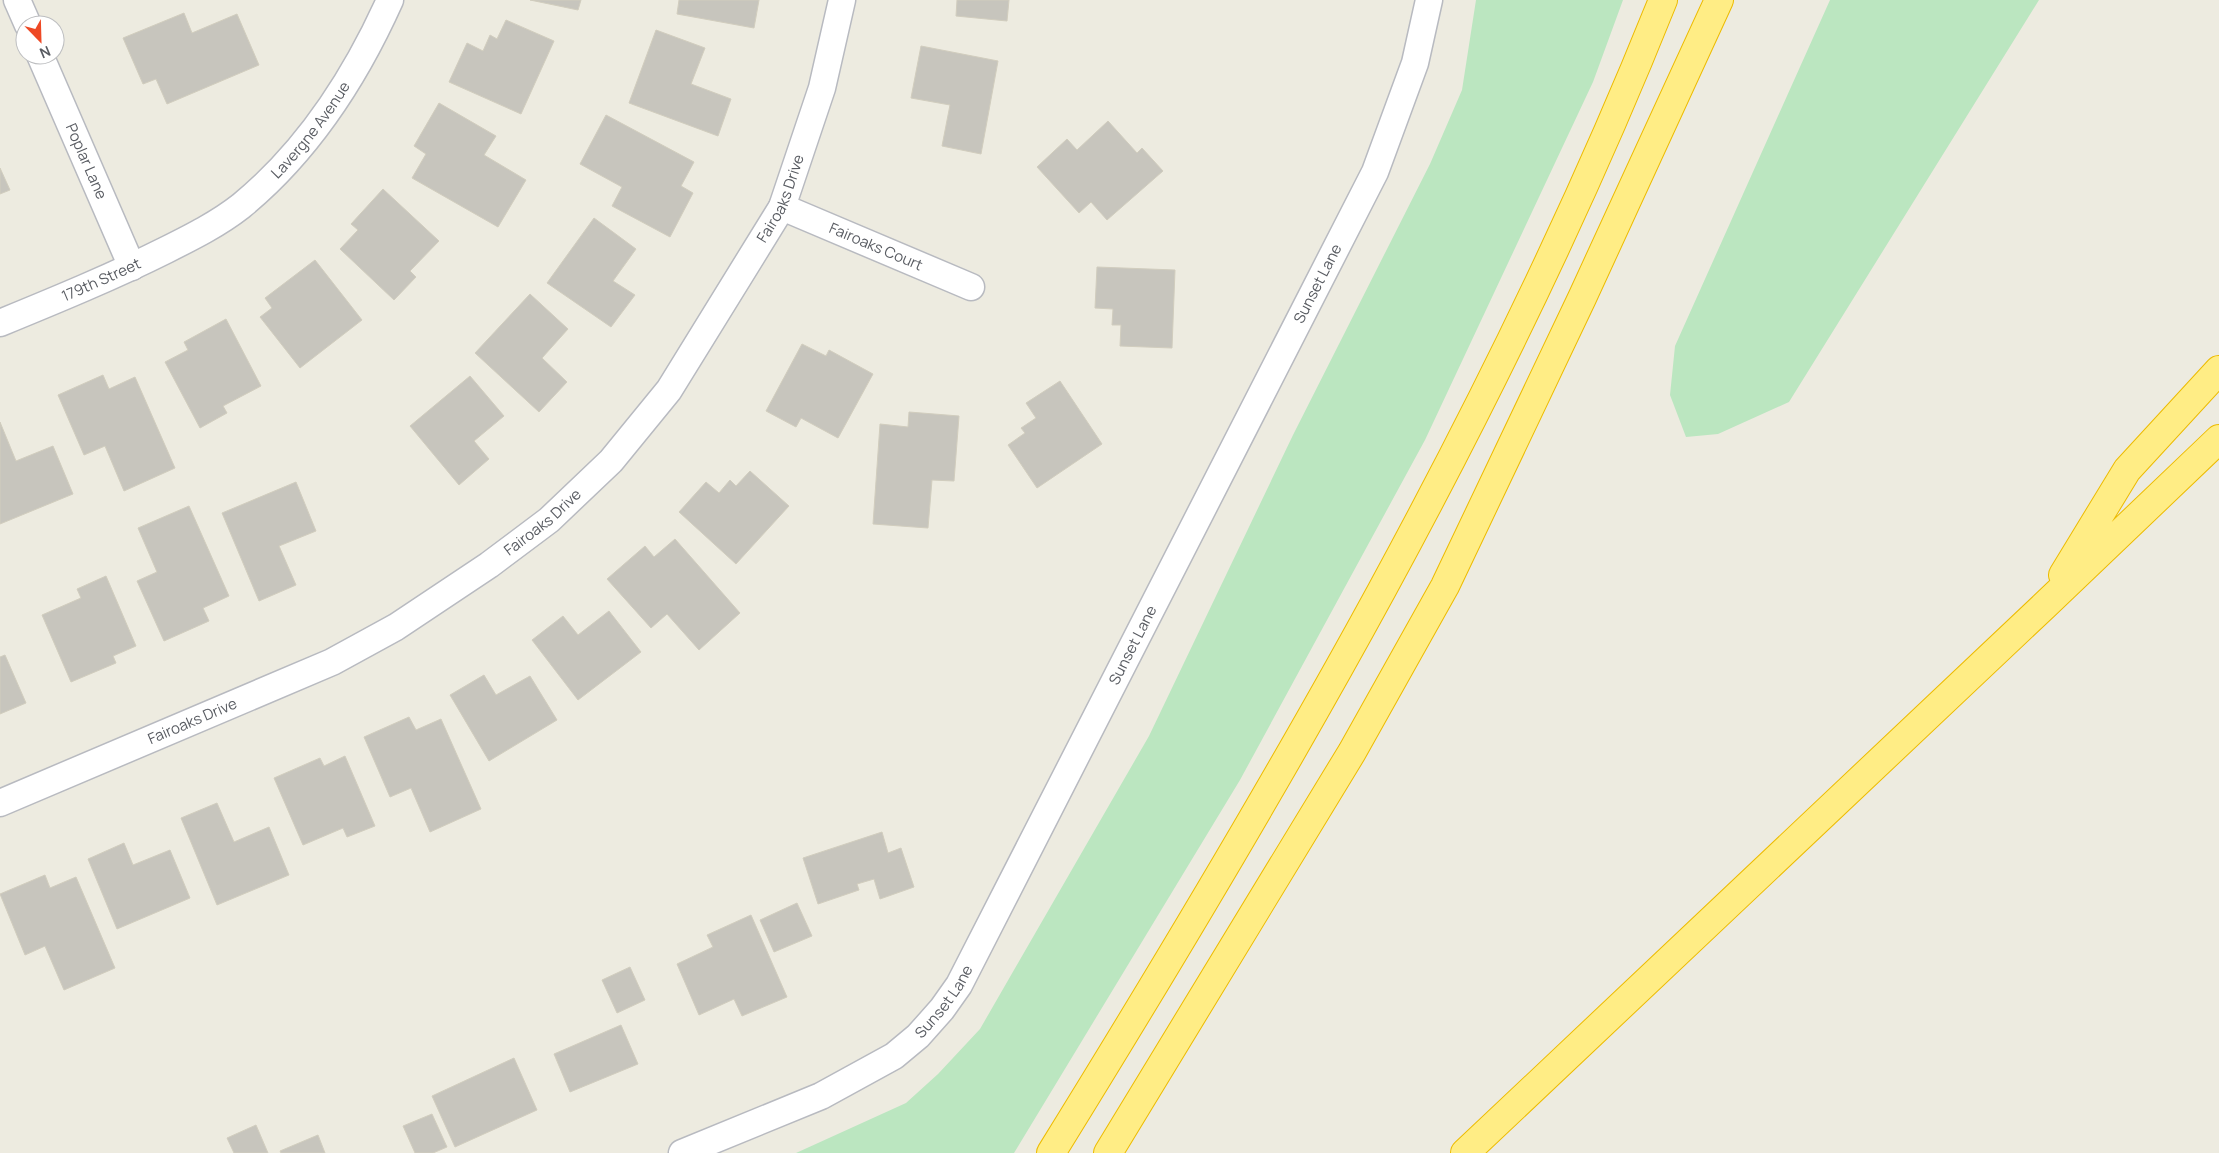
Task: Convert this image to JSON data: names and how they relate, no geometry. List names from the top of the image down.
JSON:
{
  "streets": {
    "street": [
      "Lavergne Avenue",
      "Poplar Lane",
      "Fairoaks Drive",
      "Fairoaks Court",
      "179th Street",
      "Sunset Lane"
    ]
  },
  "crossings": [
    ["Lavergne Avenue", "179th Street"],
    ["Poplar Lane", "179th Street"],
    ["Fairoaks Drive", "Fairoaks Court"]
  ],
  "north": "bottom right"
}
